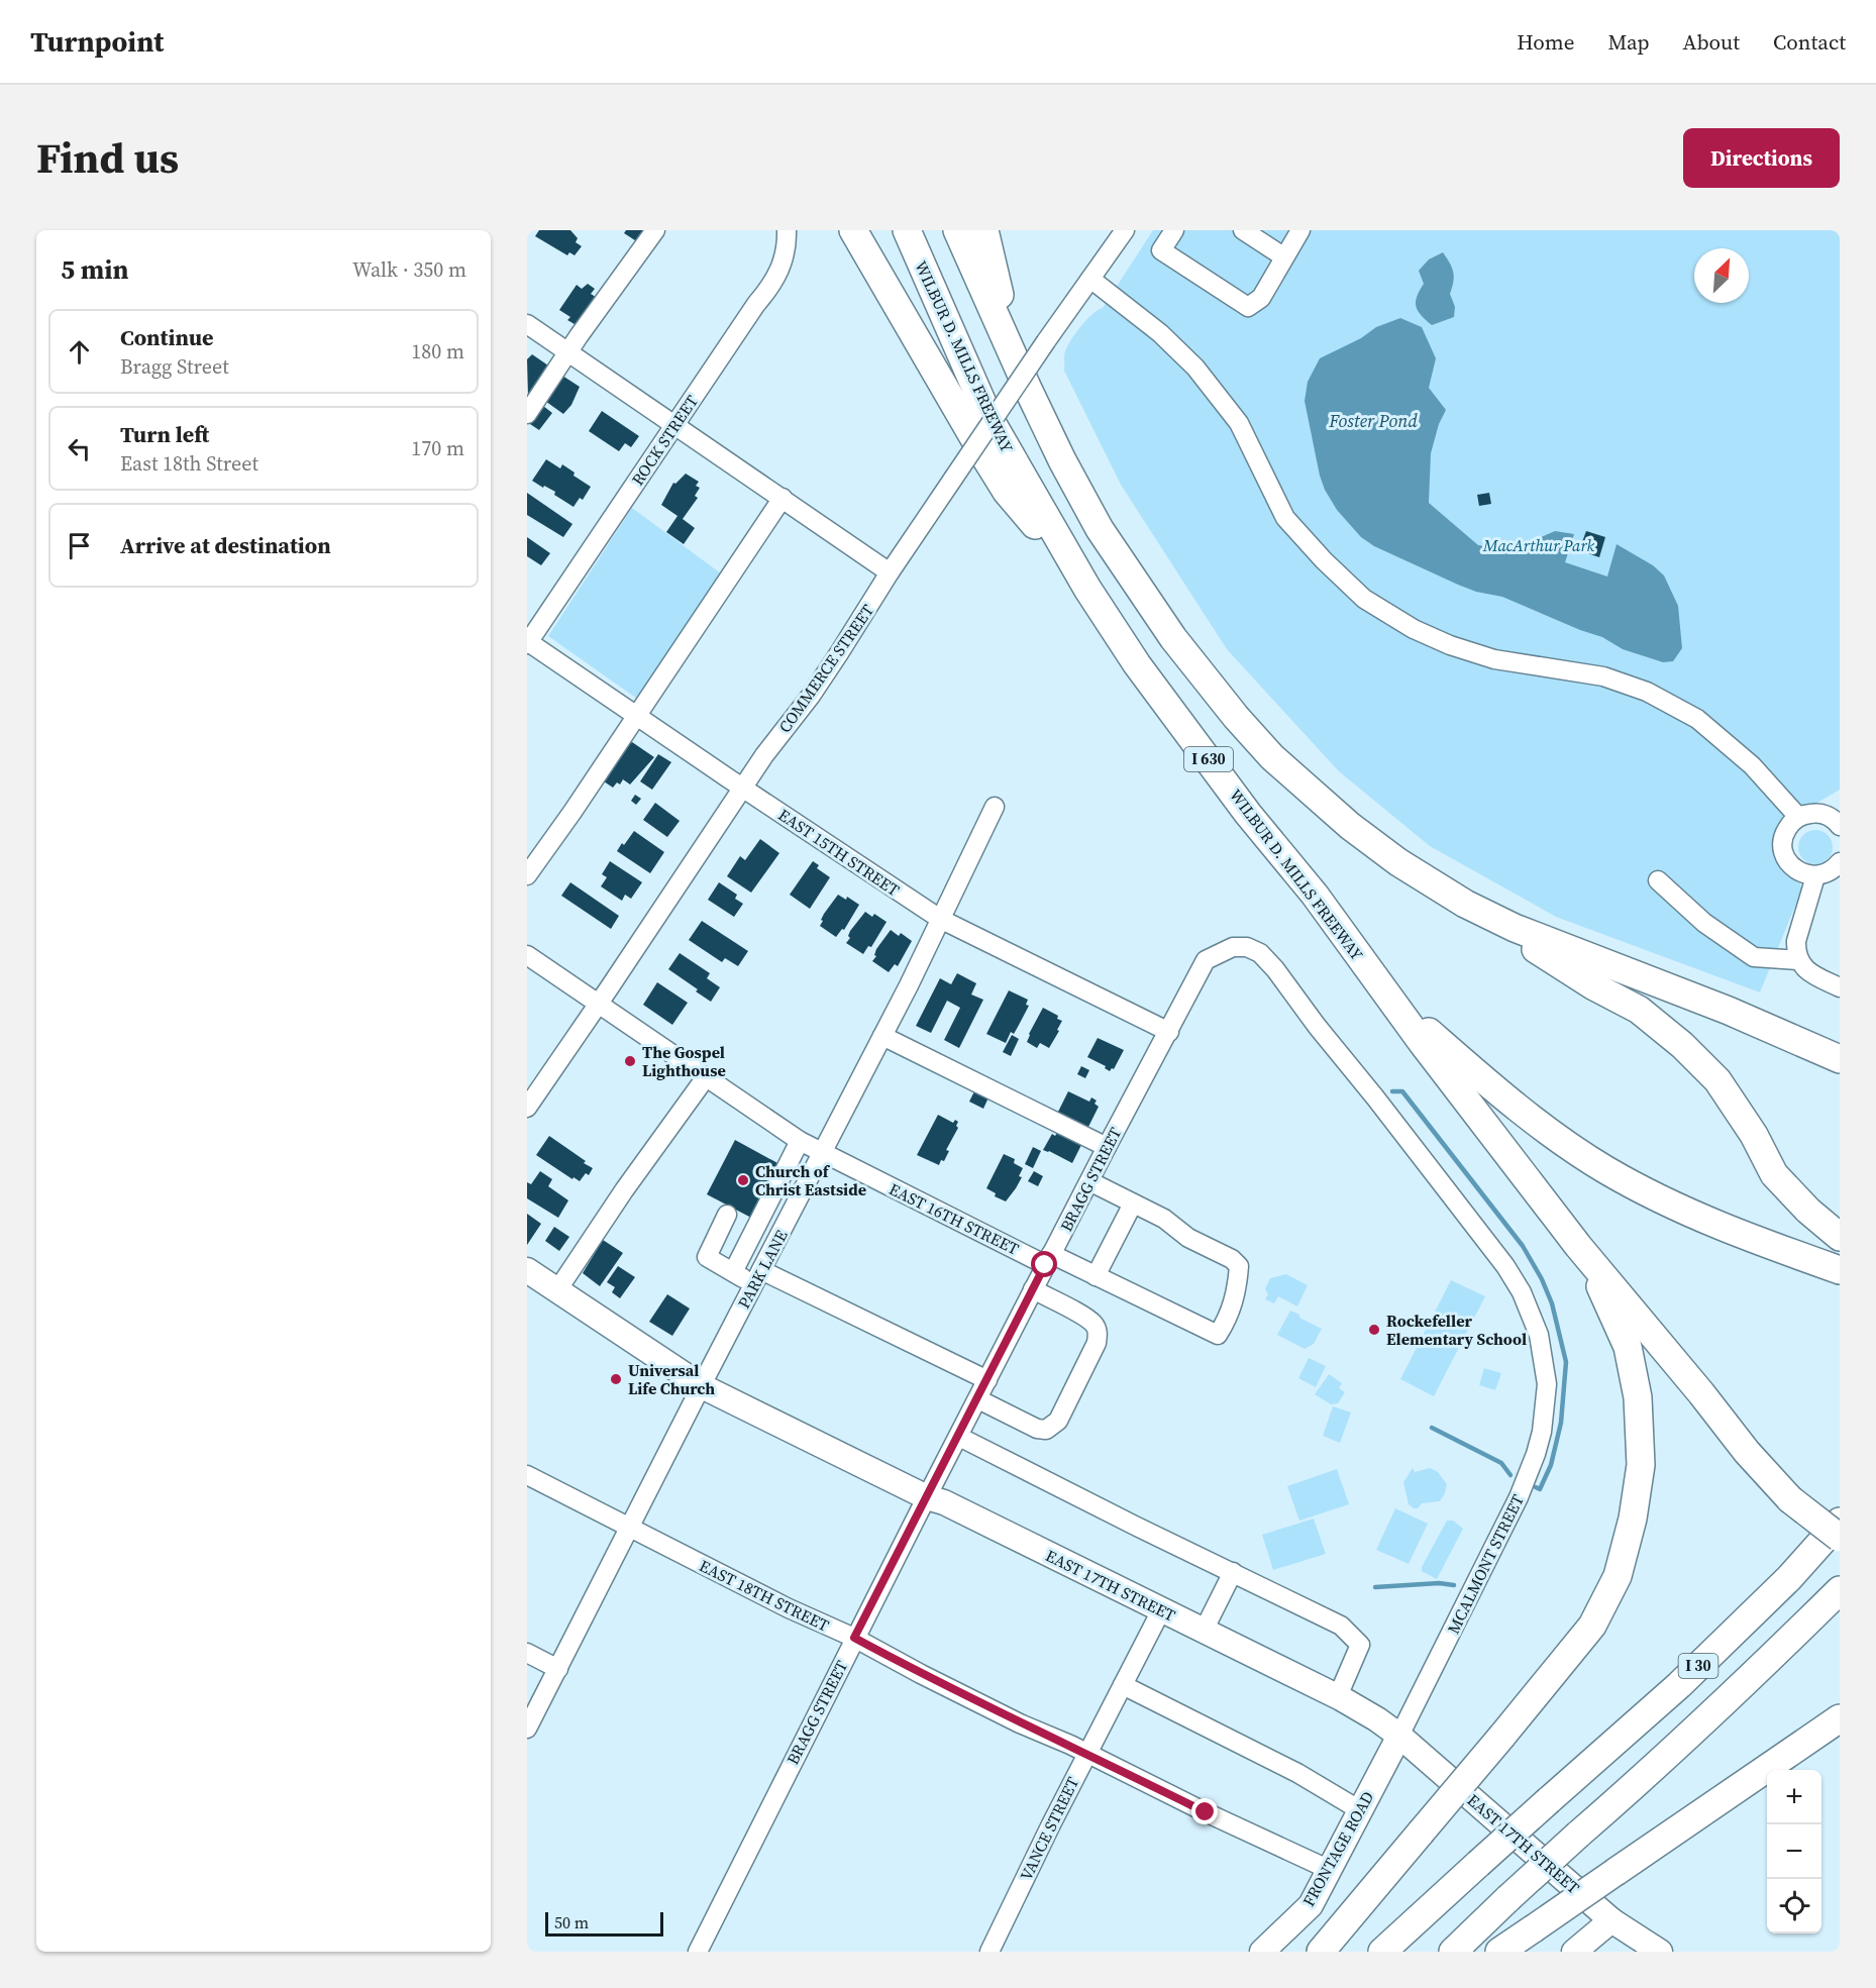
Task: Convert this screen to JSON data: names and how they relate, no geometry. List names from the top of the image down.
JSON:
{
  "streets": {
    "highway": ["WILBUR D. MILLS FREEWAY", "I 630", "I 30"],
    "main road": ["EAST 17TH STREET", "FRONTAGE ROAD"],
    "street": [
      "ROCK STREET",
      "COMMERCE STREET",
      "EAST 15TH STREET",
      "BRAGG STREET",
      "EAST 16TH STREET",
      "PARK LANE",
      "MCALMONT STREET",
      "EAST 18TH STREET",
      "VANCE STREET"
    ]
  },
  "crossings": [
    ["ROCK STREET", "EAST 15TH STREET"],
    ["COMMERCE STREET", "EAST 15TH STREET"],
    ["COMMERCE STREET", "EAST 16TH STREET"],
    ["EAST 15TH STREET", "BRAGG STREET"],
    ["EAST 15TH STREET", "PARK LANE"],
    ["BRAGG STREET", "EAST 16TH STREET"],
    ["BRAGG STREET", "MCALMONT STREET"],
    ["BRAGG STREET", "EAST 17TH STREET"],
    ["BRAGG STREET", "EAST 18TH STREET"],
    ["EAST 16TH STREET", "PARK LANE"],
    ["PARK LANE", "EAST 17TH STREET"],
    ["PARK LANE", "EAST 18TH STREET"],
    ["MCALMONT STREET", "EAST 17TH STREET"],
    ["MCALMONT STREET", "FRONTAGE ROAD"],
    ["EAST 17TH STREET", "VANCE STREET"],
    ["EAST 17TH STREET", "FRONTAGE ROAD"],
    ["EAST 18TH STREET", "VANCE STREET"],
    ["EAST 18TH STREET", "FRONTAGE ROAD"]
  ],
  "water": ["Foster Pond"],
  "parks": ["MacArthur Park"],
  "places": [
    "The Gospel Lighthouse",
    "Church of Christ Eastside",
    "Rockefeller Elementary School",
    "Universal Life Church"
  ],
  "scale_bar": "50 m",
  "north": "top right",
  "page": {
    "header": "Turnpoint",
    "nav": [
      "Home",
      "Map",
      "About",
      "Contact"
    ],
    "title": "Find us",
    "buttons": "Directions",
    "heading": ["5 min", "Walk · 350 m"],
    "list": [
      ["Continue", "Bragg Street", "180 m"],
      ["Turn left", "East 18th Street", "170 m"],
      "Arrive at destination"
    ],
    "map_buttons": ["+", "−"],
    "scale": "50 m"
  }
}
